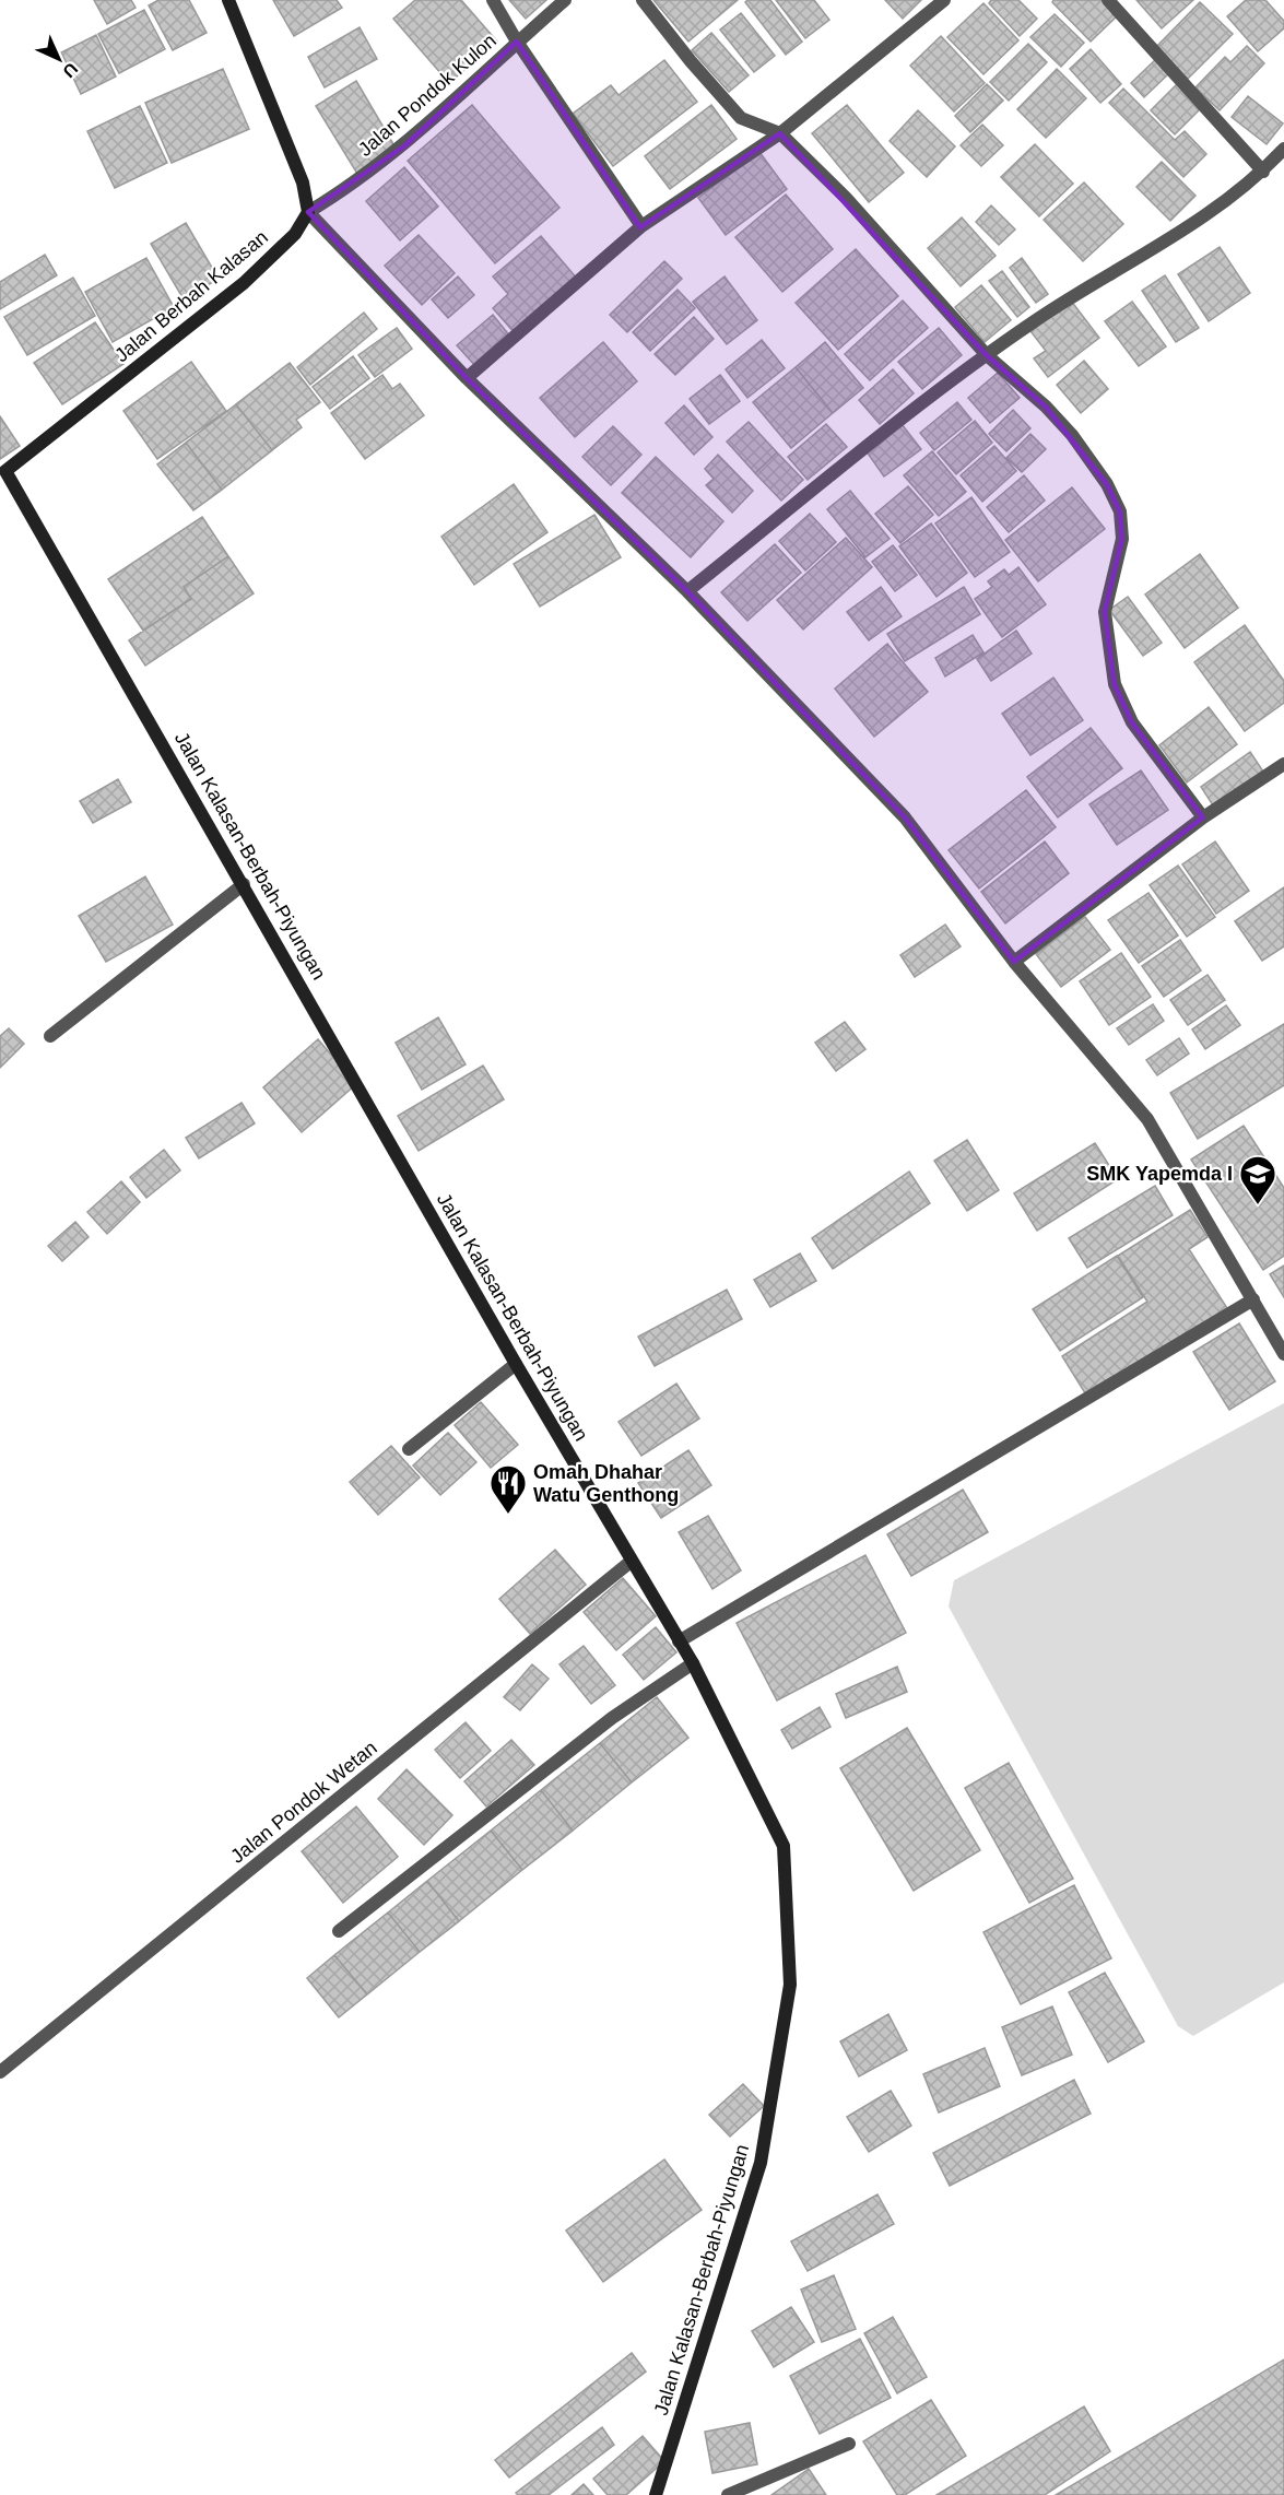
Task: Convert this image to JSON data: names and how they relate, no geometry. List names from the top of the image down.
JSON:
{
  "streets": {
    "street": [
      "Jalan Pondok Kulon",
      "Jalan Berbah Kalasan",
      "Jalan Kalasan-Berbah-Piyungan",
      "Jalan Pondok Wetan"
    ]
  },
  "crossings": [
    ["Jalan Pondok Kulon", "Jalan Berbah Kalasan"],
    ["Jalan Berbah Kalasan", "Jalan Kalasan-Berbah-Piyungan"],
    ["Jalan Kalasan-Berbah-Piyungan", "Jalan Pondok Wetan"]
  ],
  "places": {
    "school or university": ["SMK Yapemda I"],
    "restaurant": ["Omah Dhahar Watu Genthong"]
  },
  "north": "bottom right"
}
